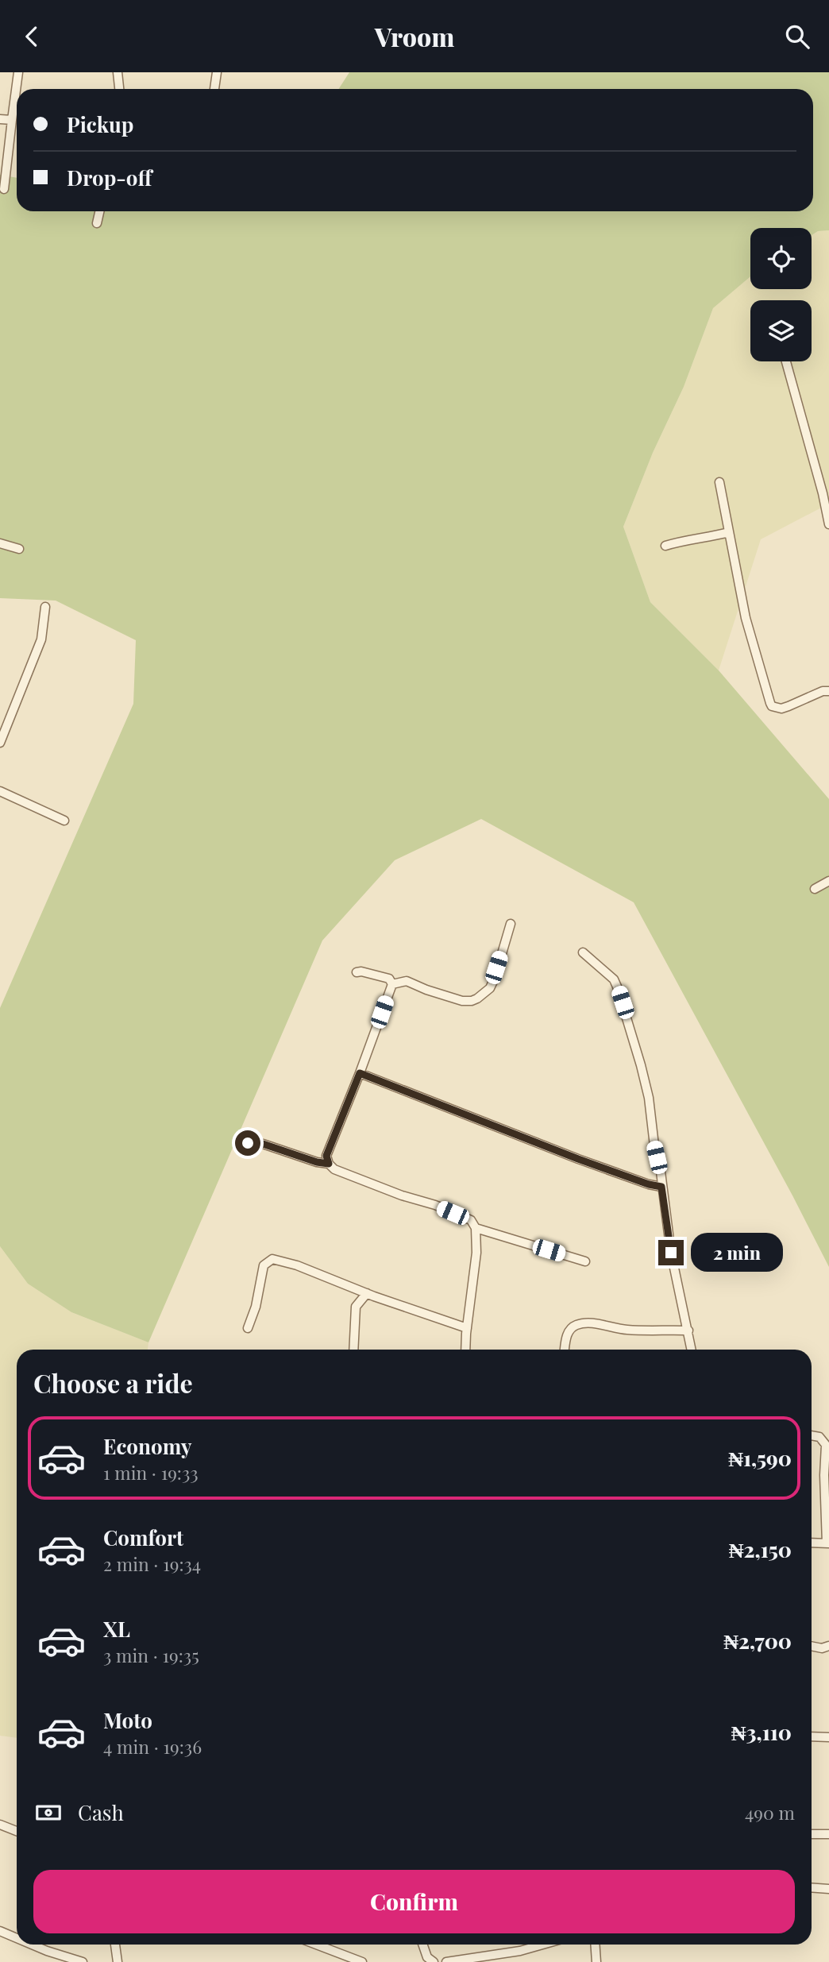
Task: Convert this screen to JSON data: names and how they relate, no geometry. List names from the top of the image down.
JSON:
{
  "page": {
    "header": "Vroom",
    "banner": ["Pickup", "Drop-off"],
    "bubble": "2 min",
    "heading": "Choose a ride",
    "list": [
      {
        "name": "Economy",
        "note": "1 min · 19:33",
        "value": "₦1,590"
      },
      {
        "name": "Comfort",
        "note": "2 min · 19:34",
        "value": "₦2,150"
      },
      {
        "name": "XL",
        "note": "3 min · 19:35",
        "value": "₦2,700"
      },
      {
        "name": "Moto",
        "note": "4 min · 19:36",
        "value": "₦3,110"
      }
    ],
    "pay": ["Cash", "490 m"],
    "buttons": "Confirm"
  }
}
